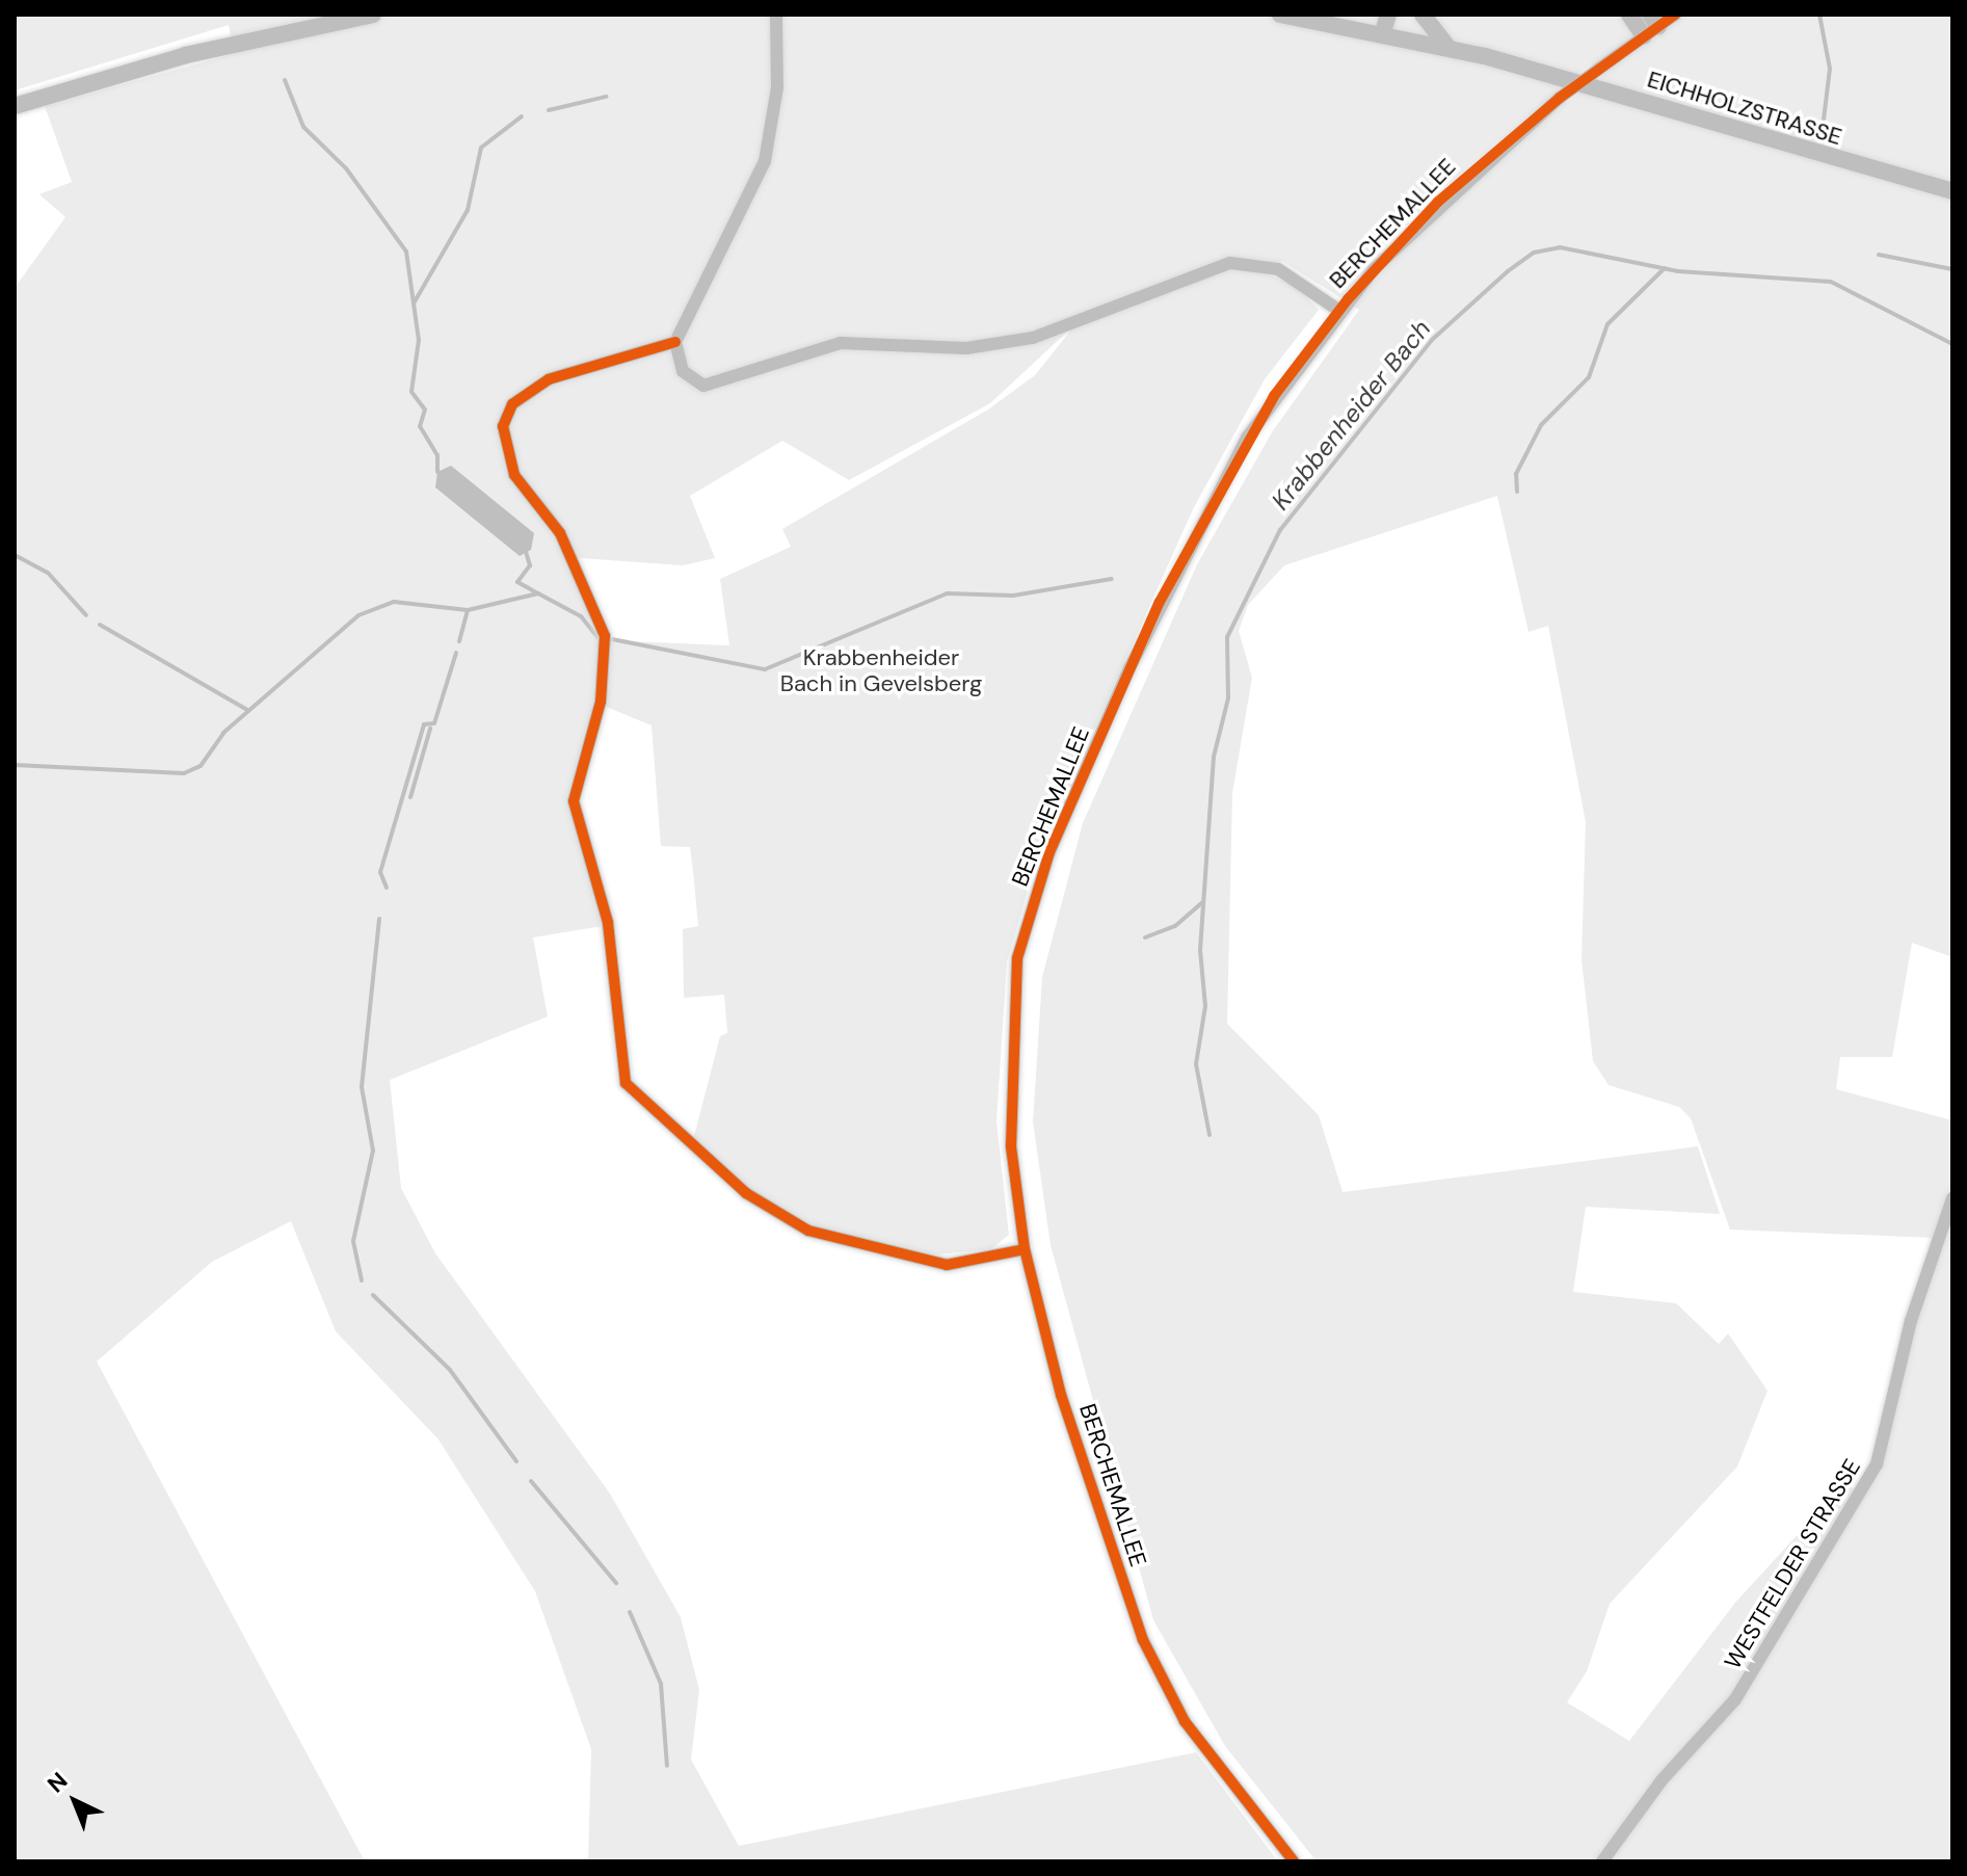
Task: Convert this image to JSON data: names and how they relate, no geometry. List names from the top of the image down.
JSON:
{
  "streets": {
    "main road": ["EICHHOLZSTRASSE"],
    "street": ["BERCHEMALLEE", "WESTFELDER STRASSE"]
  },
  "water": ["Krabbenheider Bach"],
  "parks": ["Krabbenheider Bach in Gevelsberg"],
  "north": "top left"
}
